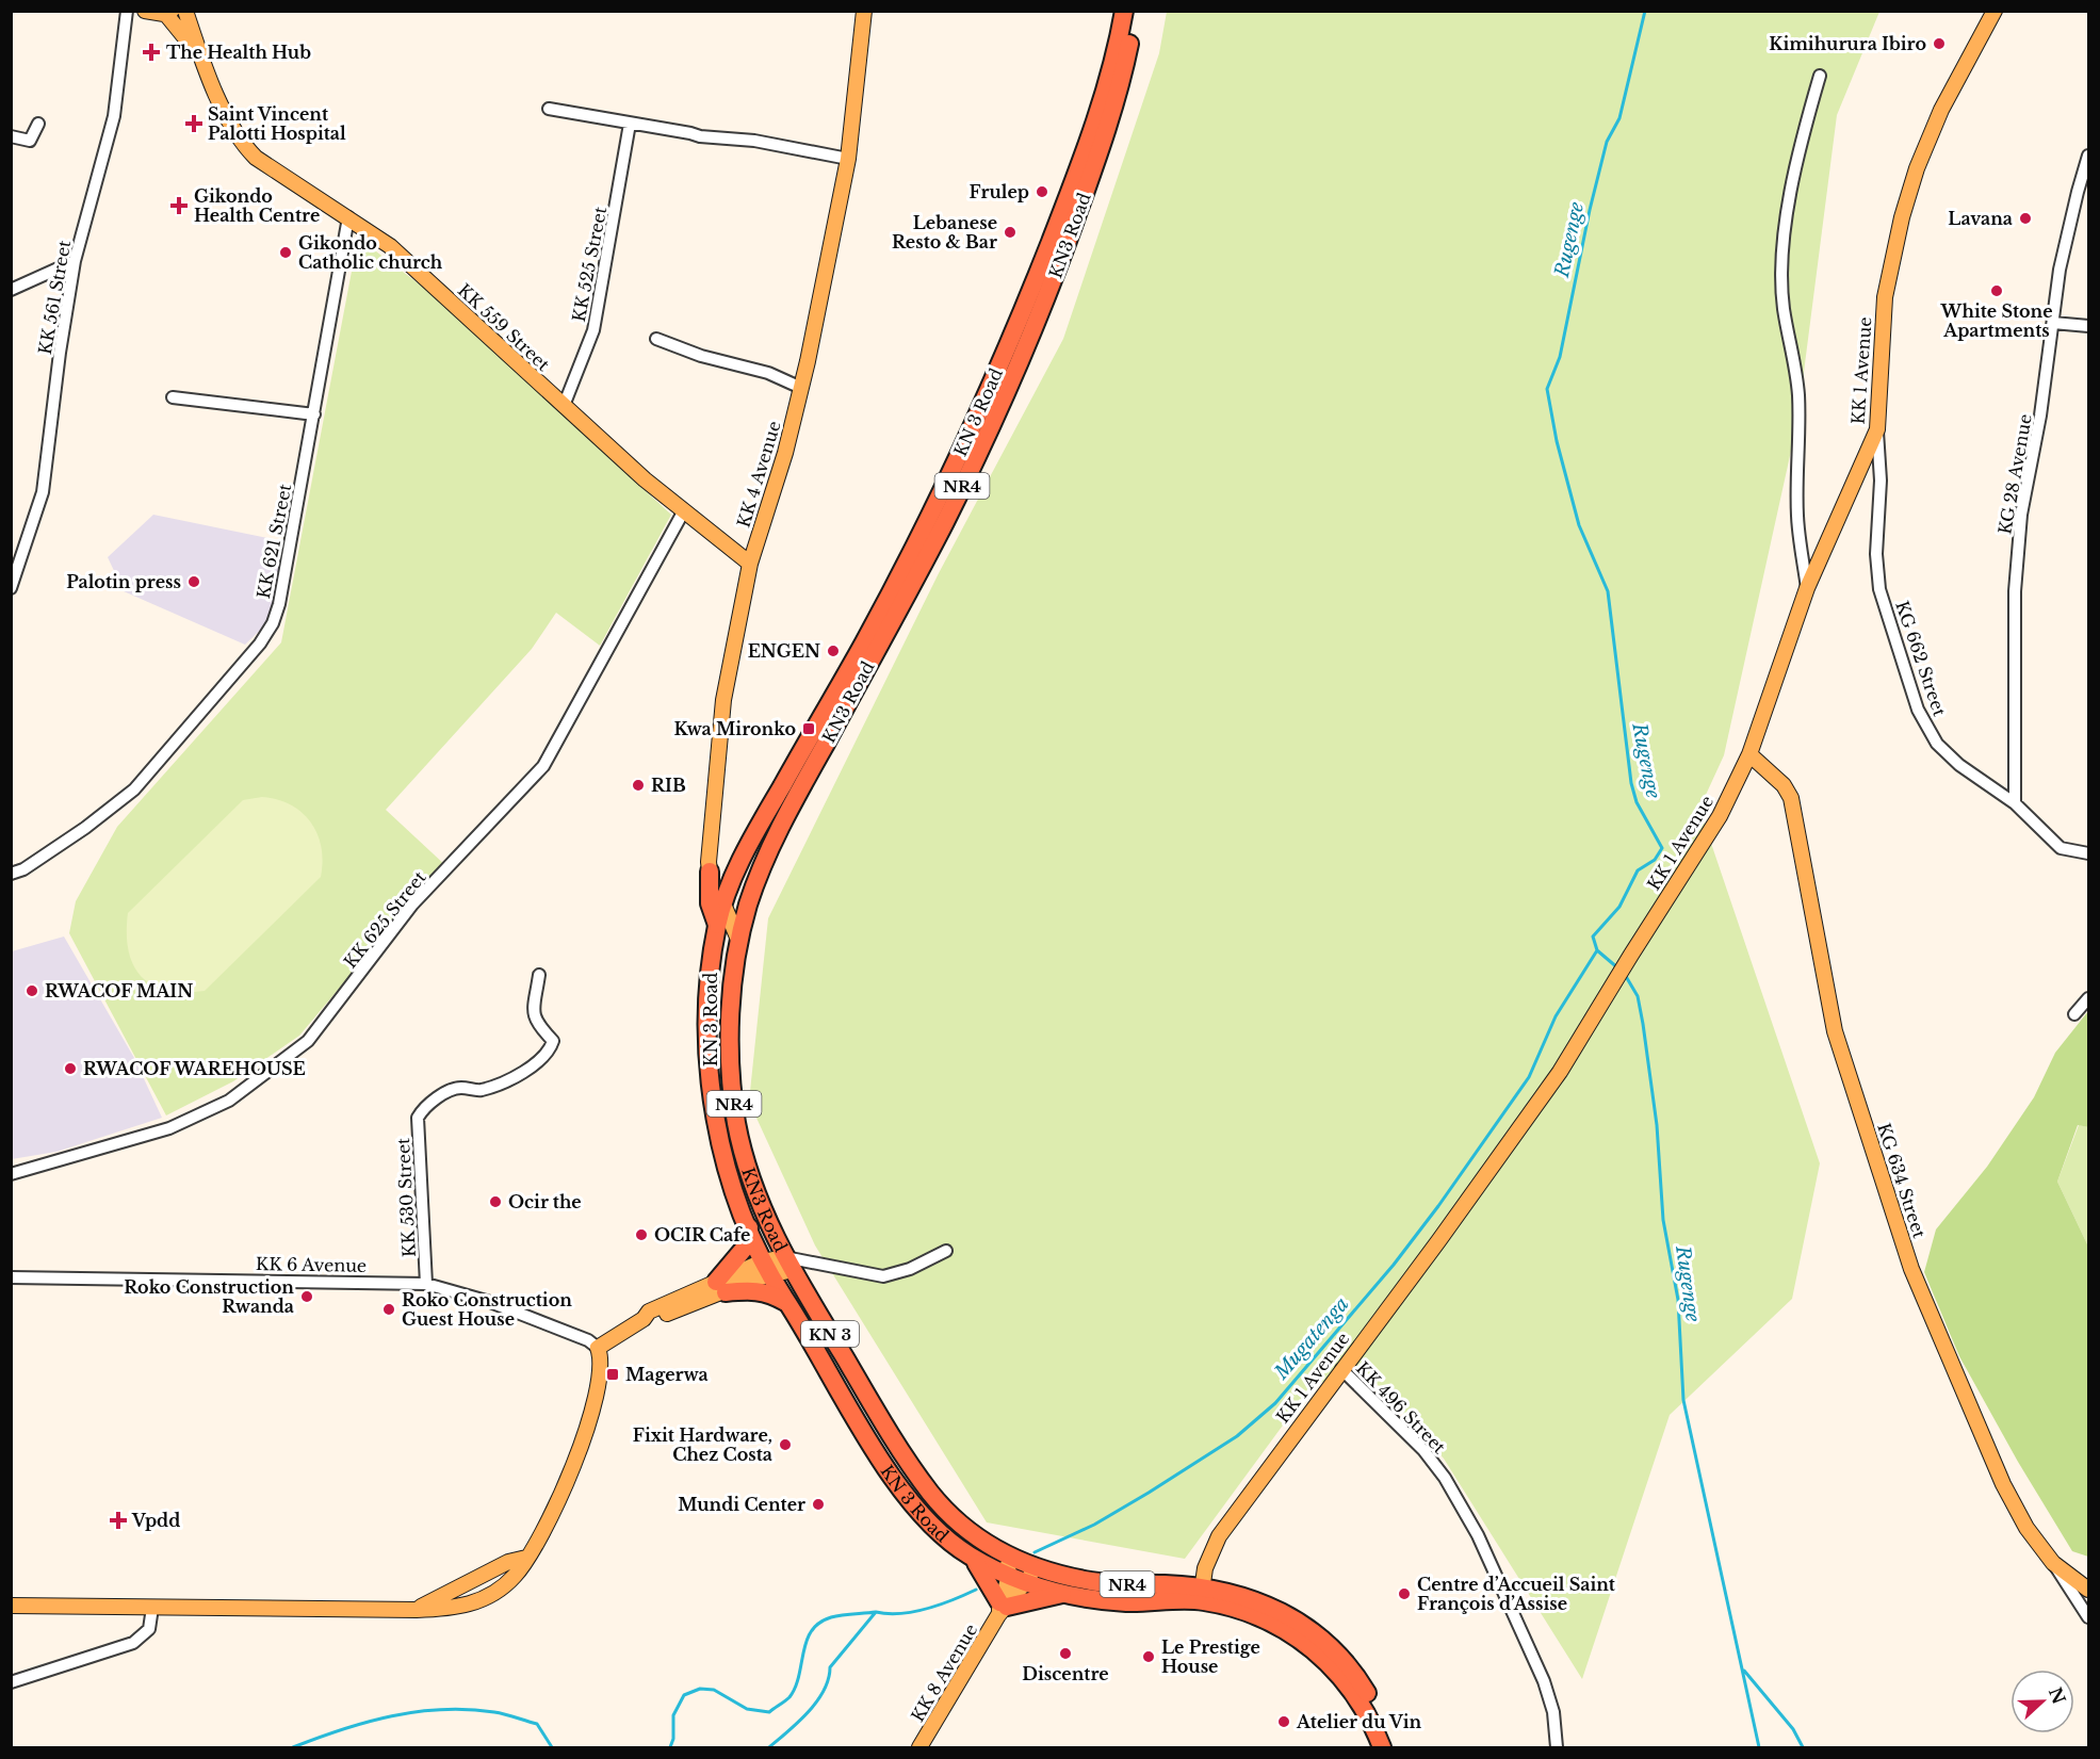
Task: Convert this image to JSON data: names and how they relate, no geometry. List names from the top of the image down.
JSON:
{
  "streets": {
    "highway": [
      "KN3 Road",
      "KN 3 Road",
      "NR4",
      "KN 3"
    ],
    "main road": [
      "KK 559 Street",
      "KK 1 Avenue",
      "KK 4 Avenue",
      "KG 634 Street",
      "KK 8 Avenue"
    ],
    "street": [
      "KK 525 Street",
      "KK 561 Street",
      "KG 28 Avenue",
      "KK 621 Street",
      "KG 662 Street",
      "KK 625 Street",
      "KK 530 Street",
      "KK 6 Avenue",
      "KK 496 Street"
    ]
  },
  "crossings": [
    ["KN3 Road", "KN 3 Road"],
    ["KK 525 Street", "KK 559 Street"],
    ["KK 559 Street", "KK 4 Avenue"],
    ["KK 559 Street", "KK 621 Street"],
    ["KK 559 Street", "KK 625 Street"],
    ["KK 1 Avenue", "KN 3 Road"],
    ["KK 1 Avenue", "KG 662 Street"],
    ["KK 1 Avenue", "KG 634 Street"],
    ["KK 1 Avenue", "KK 496 Street"],
    ["KN 3 Road", "KK 8 Avenue"],
    ["KG 28 Avenue", "KG 662 Street"],
    ["KK 530 Street", "KK 6 Avenue"]
  ],
  "water": ["Rugenge", "Mugatenga"],
  "places": {
    "other": [
      "Kimihurura Ibiro",
      "Frulep",
      "Lavana",
      "Lebanese Resto & Bar",
      "Gikondo Catholic church",
      "White Stone Apartments",
      "Palotin press",
      "ENGEN",
      "RIB",
      "RWACOF MAIN",
      "RWACOF WAREHOUSE",
      "Ocir the",
      "OCIR Cafe",
      "Roko Construction Rwanda",
      "Roko Construction Guest House",
      "Fixit Hardware, Chez Costa",
      "Mundi Center",
      "Centre d’Accueil Saint François d’Assise",
      "Discentre",
      "Le Prestige House",
      "Atelier du Vin"
    ],
    "health": [
      "The Health Hub",
      "Saint Vincent Palotti Hospital",
      "Gikondo Health Centre",
      "Vpdd"
    ],
    "transit": ["Kwa Mironko", "Magerwa"]
  },
  "north": "right"
}
